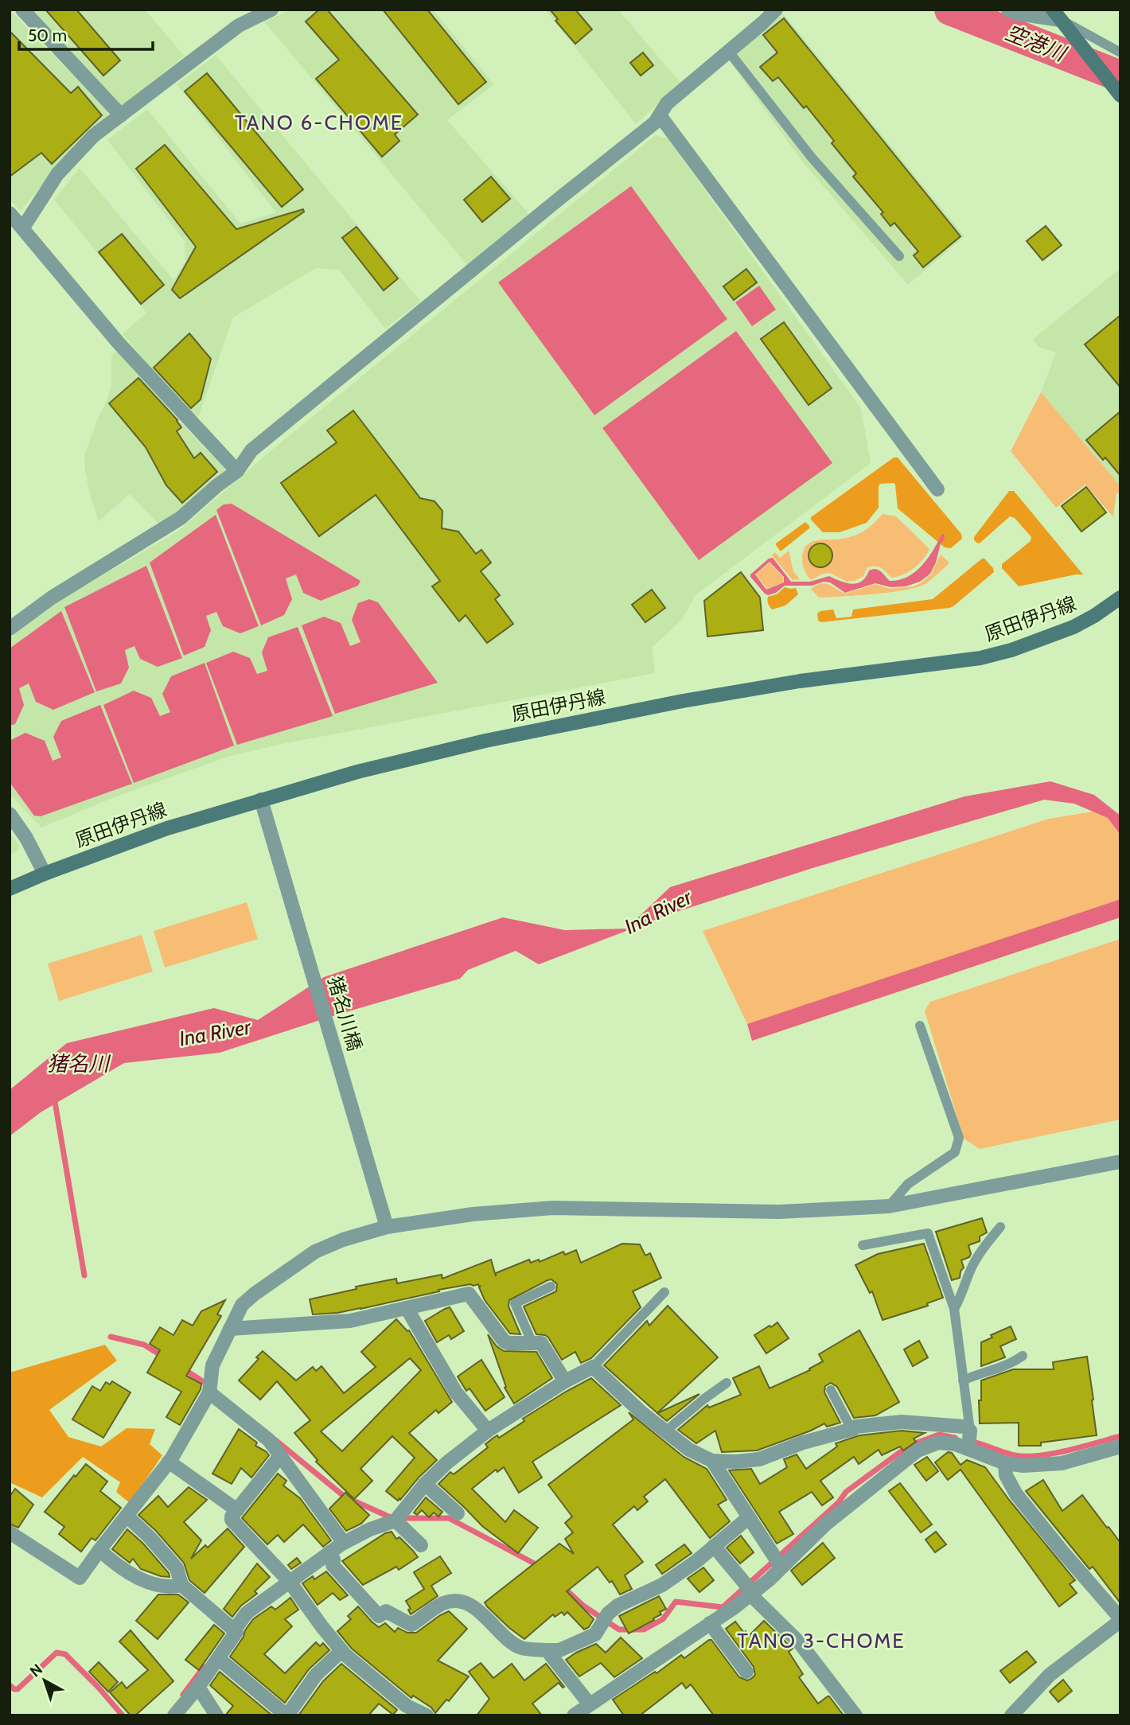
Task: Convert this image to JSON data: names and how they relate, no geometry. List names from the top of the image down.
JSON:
{
  "streets": {
    "street": ["原田伊丹線", "猪名川橋"]
  },
  "crossings": [
    ["原田伊丹線", "猪名川橋"]
  ],
  "districts": ["TANO 6-CHOME", "TANO 3-CHOME"],
  "water": ["空港川", "Ina River", "猪名川"],
  "scale_bar": "50 m",
  "north": "top left"
}
